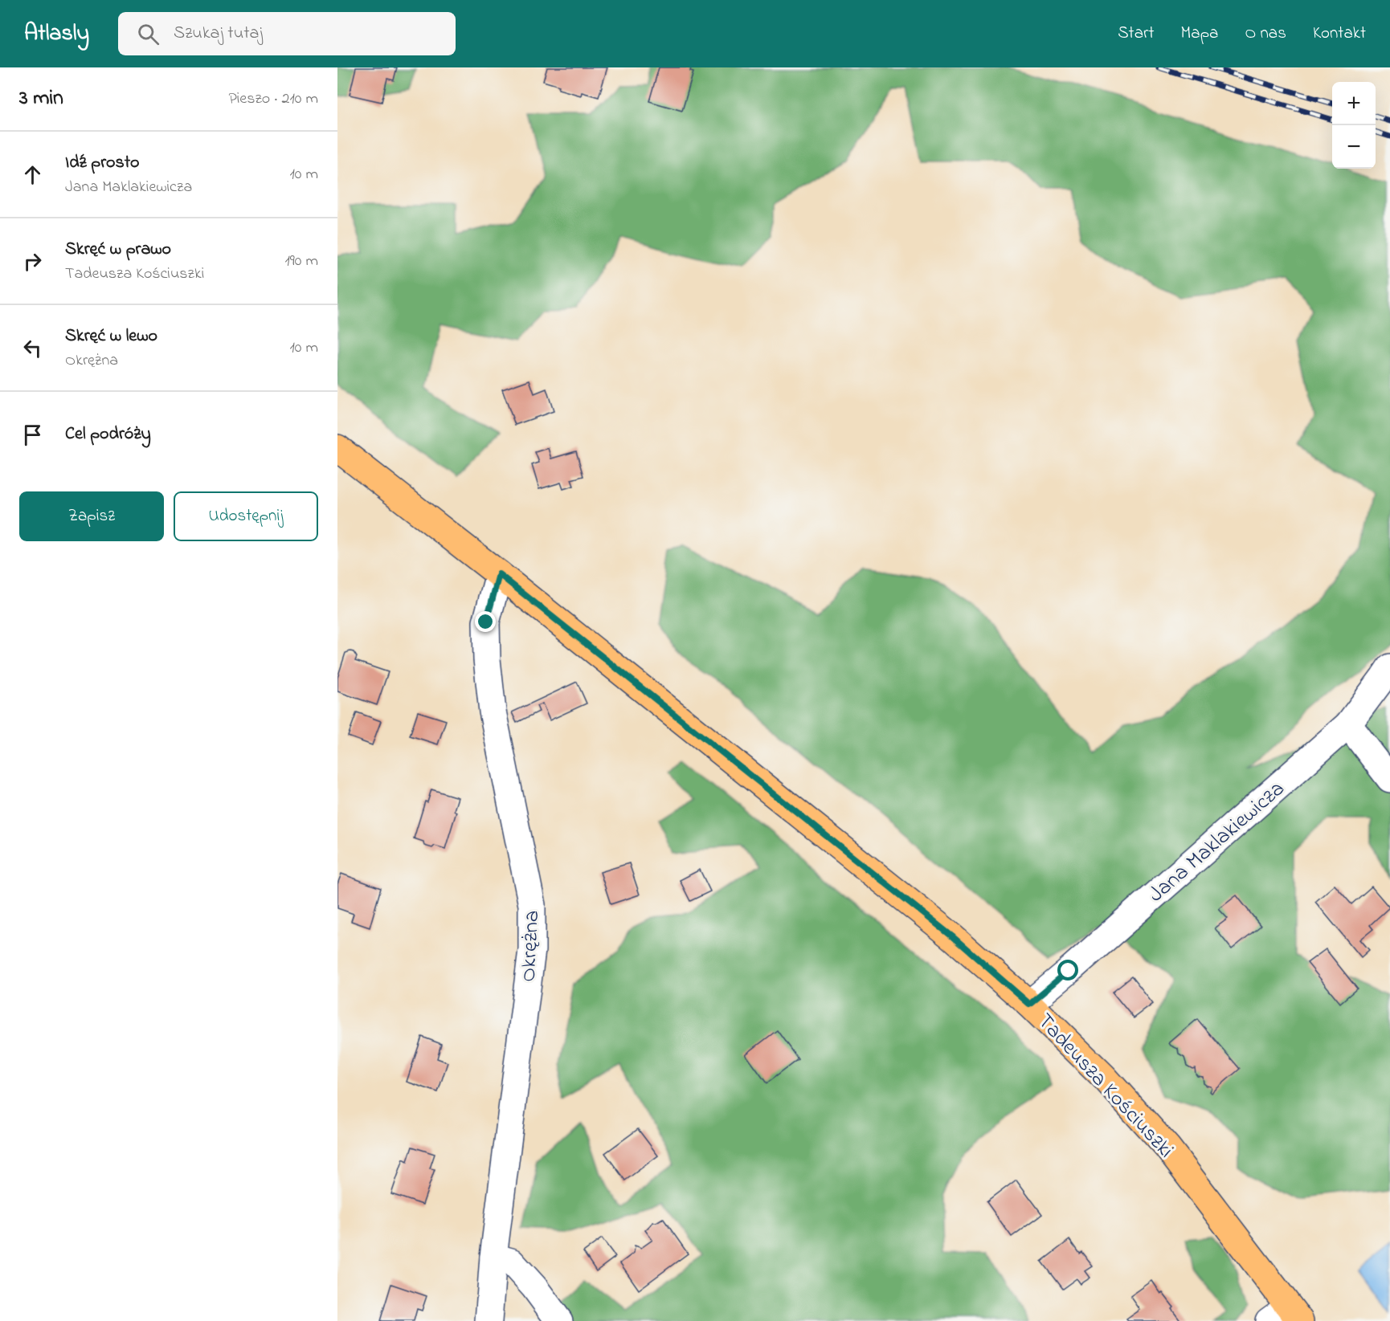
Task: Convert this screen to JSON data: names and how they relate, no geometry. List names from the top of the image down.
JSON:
{
  "streets": {
    "main road": ["Tadeusza Kościuszki"],
    "street": ["Jana Maklakiewicza", "Okrężna"]
  },
  "crossings": [
    ["Jana Maklakiewicza", "Tadeusza Kościuszki"],
    ["Okrężna", "Tadeusza Kościuszki"]
  ],
  "page": {
    "header": "Atlasly",
    "search": "Szukaj tutaj",
    "nav": [
      "Start",
      "Mapa",
      "O nas",
      "Kontakt"
    ],
    "heading": ["3 min", "Pieszo · 210 m"],
    "map_buttons": ["+", "−"],
    "list": [
      ["Idź prosto", "Jana Maklakiewicza", "10 m"],
      ["Skręć w prawo", "Tadeusza Kościuszki", "190 m"],
      ["Skręć w lewo", "Okrężna", "10 m"],
      "Cel podróży"
    ],
    "buttons": ["Zapisz", "Udostępnij"]
  }
}
